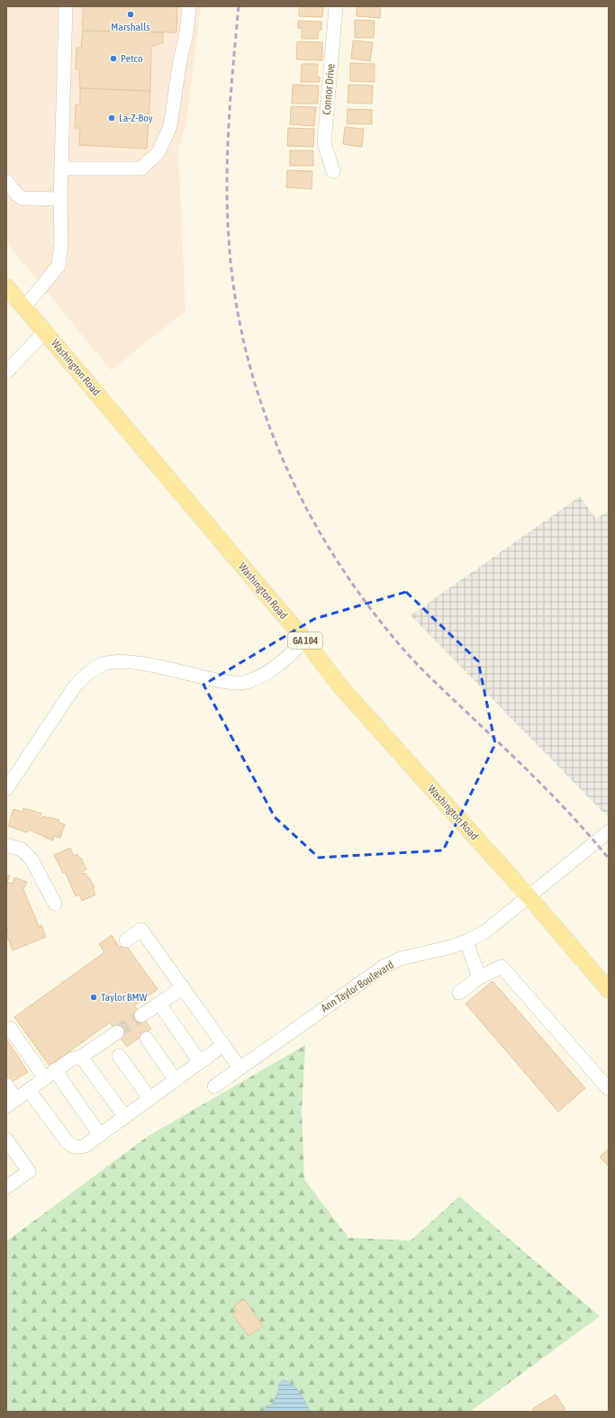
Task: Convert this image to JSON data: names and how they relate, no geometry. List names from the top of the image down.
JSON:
{
  "streets": {
    "main road": ["Washington Road", "GA 104"],
    "street": ["Connor Drive", "Ann Taylor Boulevard"]
  },
  "crossings": [
    ["Washington Road", "Ann Taylor Boulevard"]
  ],
  "places": [
    "Marshalls",
    "Petco",
    "La-Z-Boy",
    "Taylor BMW"
  ]
}
